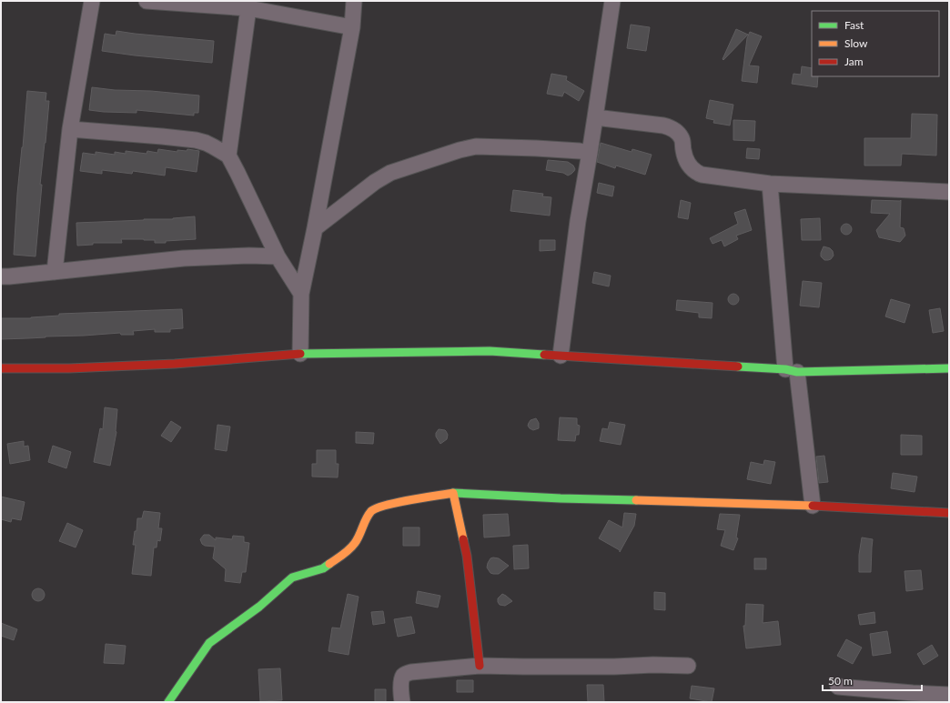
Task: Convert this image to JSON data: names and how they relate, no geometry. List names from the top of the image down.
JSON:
{
  "legend": ["Fast", "Slow", "Jam"],
  "scale_bar": "50 m"
}
